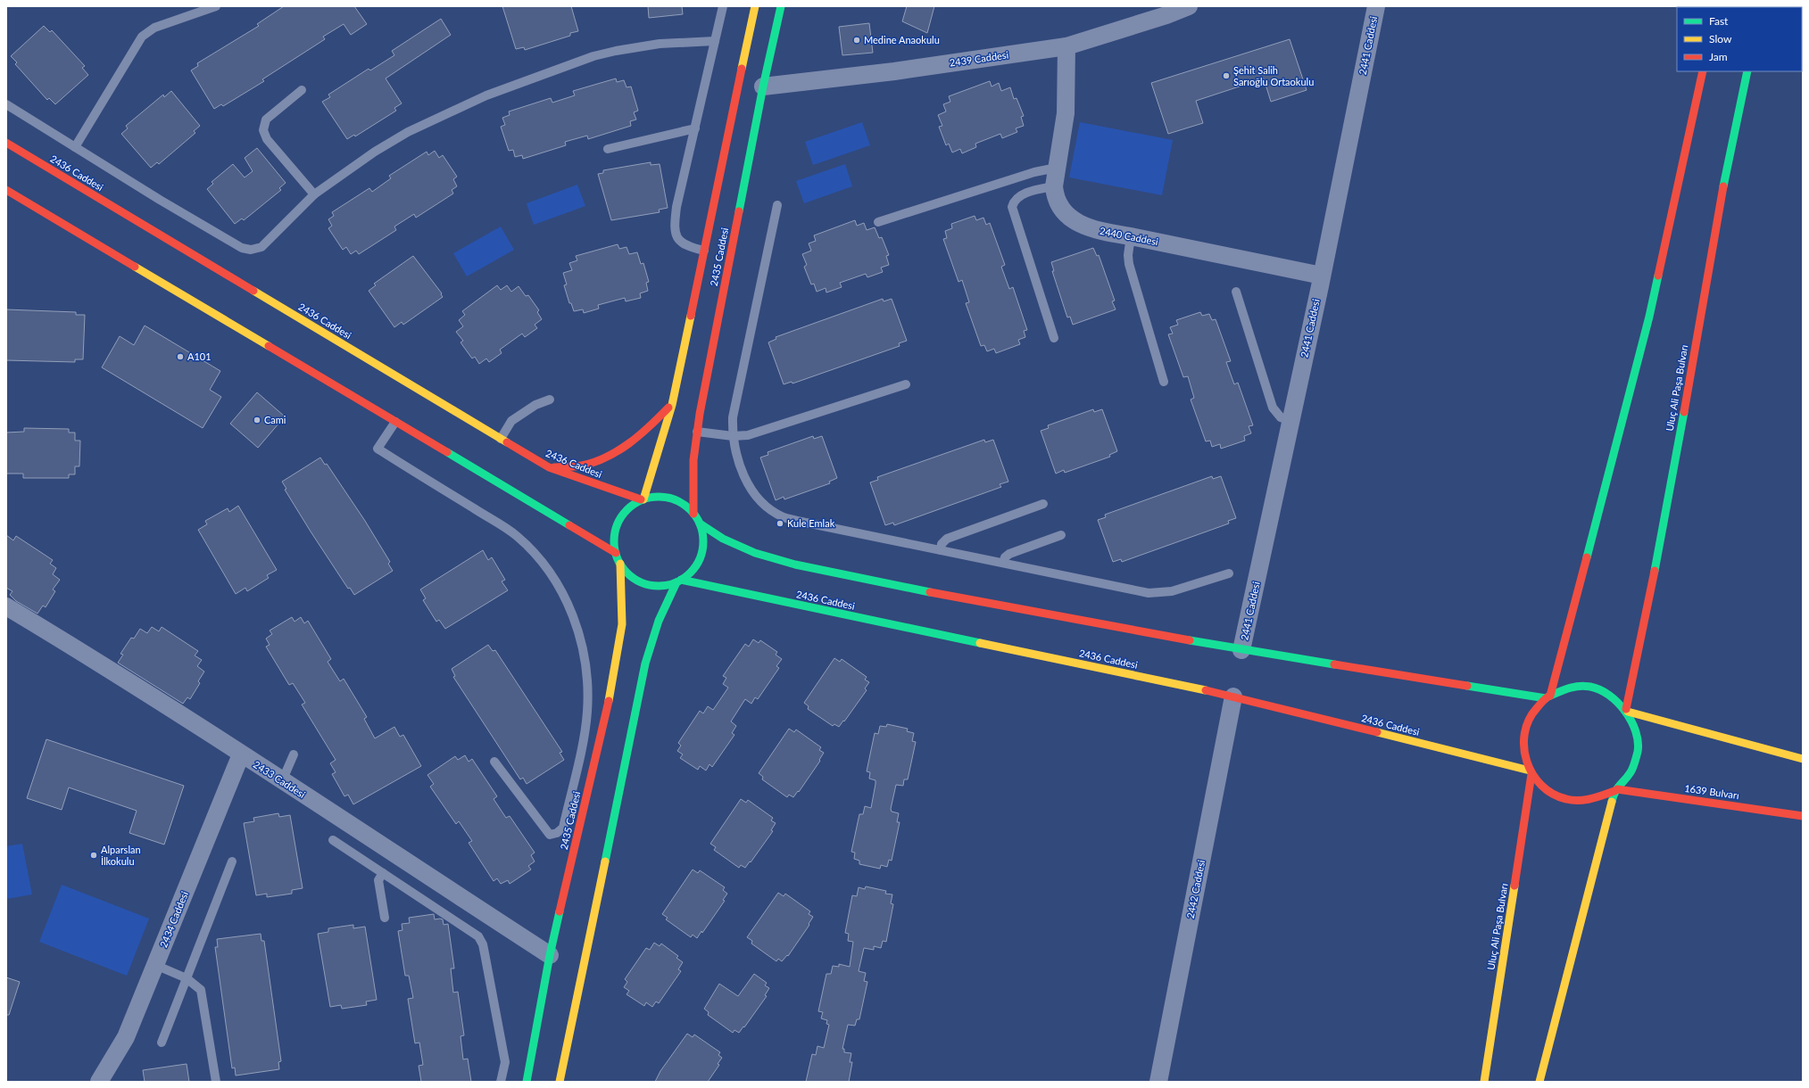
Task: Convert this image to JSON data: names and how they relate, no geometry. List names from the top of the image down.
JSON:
{
  "streets": {
    "street": [
      "2441 Caddesi",
      "2439 Caddesi",
      "2436 Caddesi",
      "2440 Caddesi",
      "2435 Caddesi",
      "Uluç Ali Paşa Bulvarı",
      "2433 Caddesi",
      "1639 Bulvarı",
      "2442 Caddesi",
      "2434 Caddesi"
    ]
  },
  "crossings": [
    ["2441 Caddesi", "2440 Caddesi"],
    ["2439 Caddesi", "2440 Caddesi"],
    ["2439 Caddesi", "2435 Caddesi"],
    ["2436 Caddesi", "2435 Caddesi"],
    ["2436 Caddesi", "Uluç Ali Paşa Bulvarı"],
    ["2436 Caddesi", "1639 Bulvarı"],
    ["2436 Caddesi", "2442 Caddesi"],
    ["2435 Caddesi", "2433 Caddesi"],
    ["Uluç Ali Paşa Bulvarı", "1639 Bulvarı"],
    ["2433 Caddesi", "2434 Caddesi"]
  ],
  "places": [
    "Medine Anaokulu",
    "Şehit Salih Sarıoğlu Ortaokulu",
    "A101",
    "Cami",
    "Kule Emlak",
    "Alparslan İlkokulu"
  ],
  "legend": ["Fast", "Slow", "Jam"]
}
